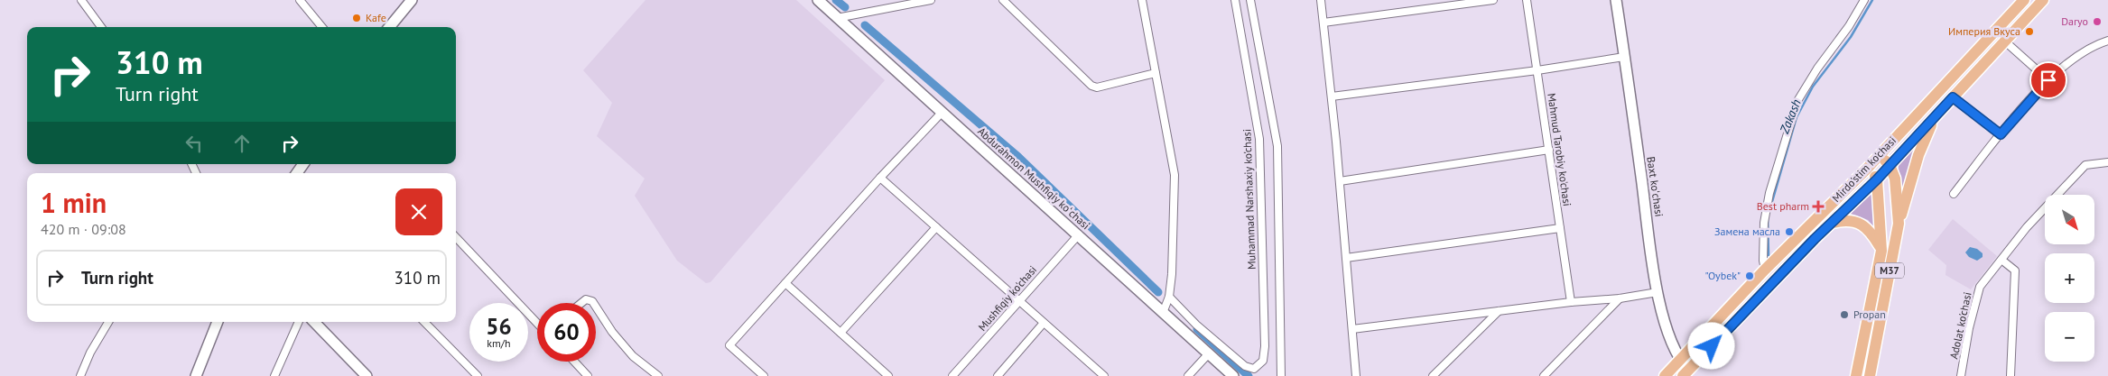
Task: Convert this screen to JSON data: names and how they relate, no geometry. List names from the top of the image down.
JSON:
{
  "streets": {
    "main road": ["Mirdo'stim ko'chasi", "M37"],
    "street": [
      "Mahmud Tarobiy ko'chasi",
      "Abdurahmon Mushfiqiy koʻchasi",
      "Baxt koʻchasi",
      "Muhammad Narshaxiy ko'chasi",
      "Mushfiqiy ko'chasi",
      "Adolat ko'chasi"
    ]
  },
  "crossings": [
    ["Mirdo'stim ko'chasi", "Baxt koʻchasi"],
    ["Mirdo'stim ko'chasi", "M37"],
    ["Abdurahmon Mushfiqiy koʻchasi", "Mushfiqiy ko'chasi"]
  ],
  "water": ["Zakash"],
  "places": {
    "other": [
      "Kafe",
      "Daryo",
      "Империя Вкуса",
      "Замена масла",
      "\"Oybek\"",
      "Propan"
    ],
    "health": ["Best pharm"]
  },
  "north": "bottom right",
  "page": {
    "turn": ["310 m", "Turn right"],
    "heading": ["1 min", "420 m · 09:08"],
    "map_buttons": ["+", "−"],
    "list": [
      {
        "name": "Turn right",
        "value": "310 m"
      }
    ],
    "speed": "56 km/h",
    "limit": "60"
  }
}
